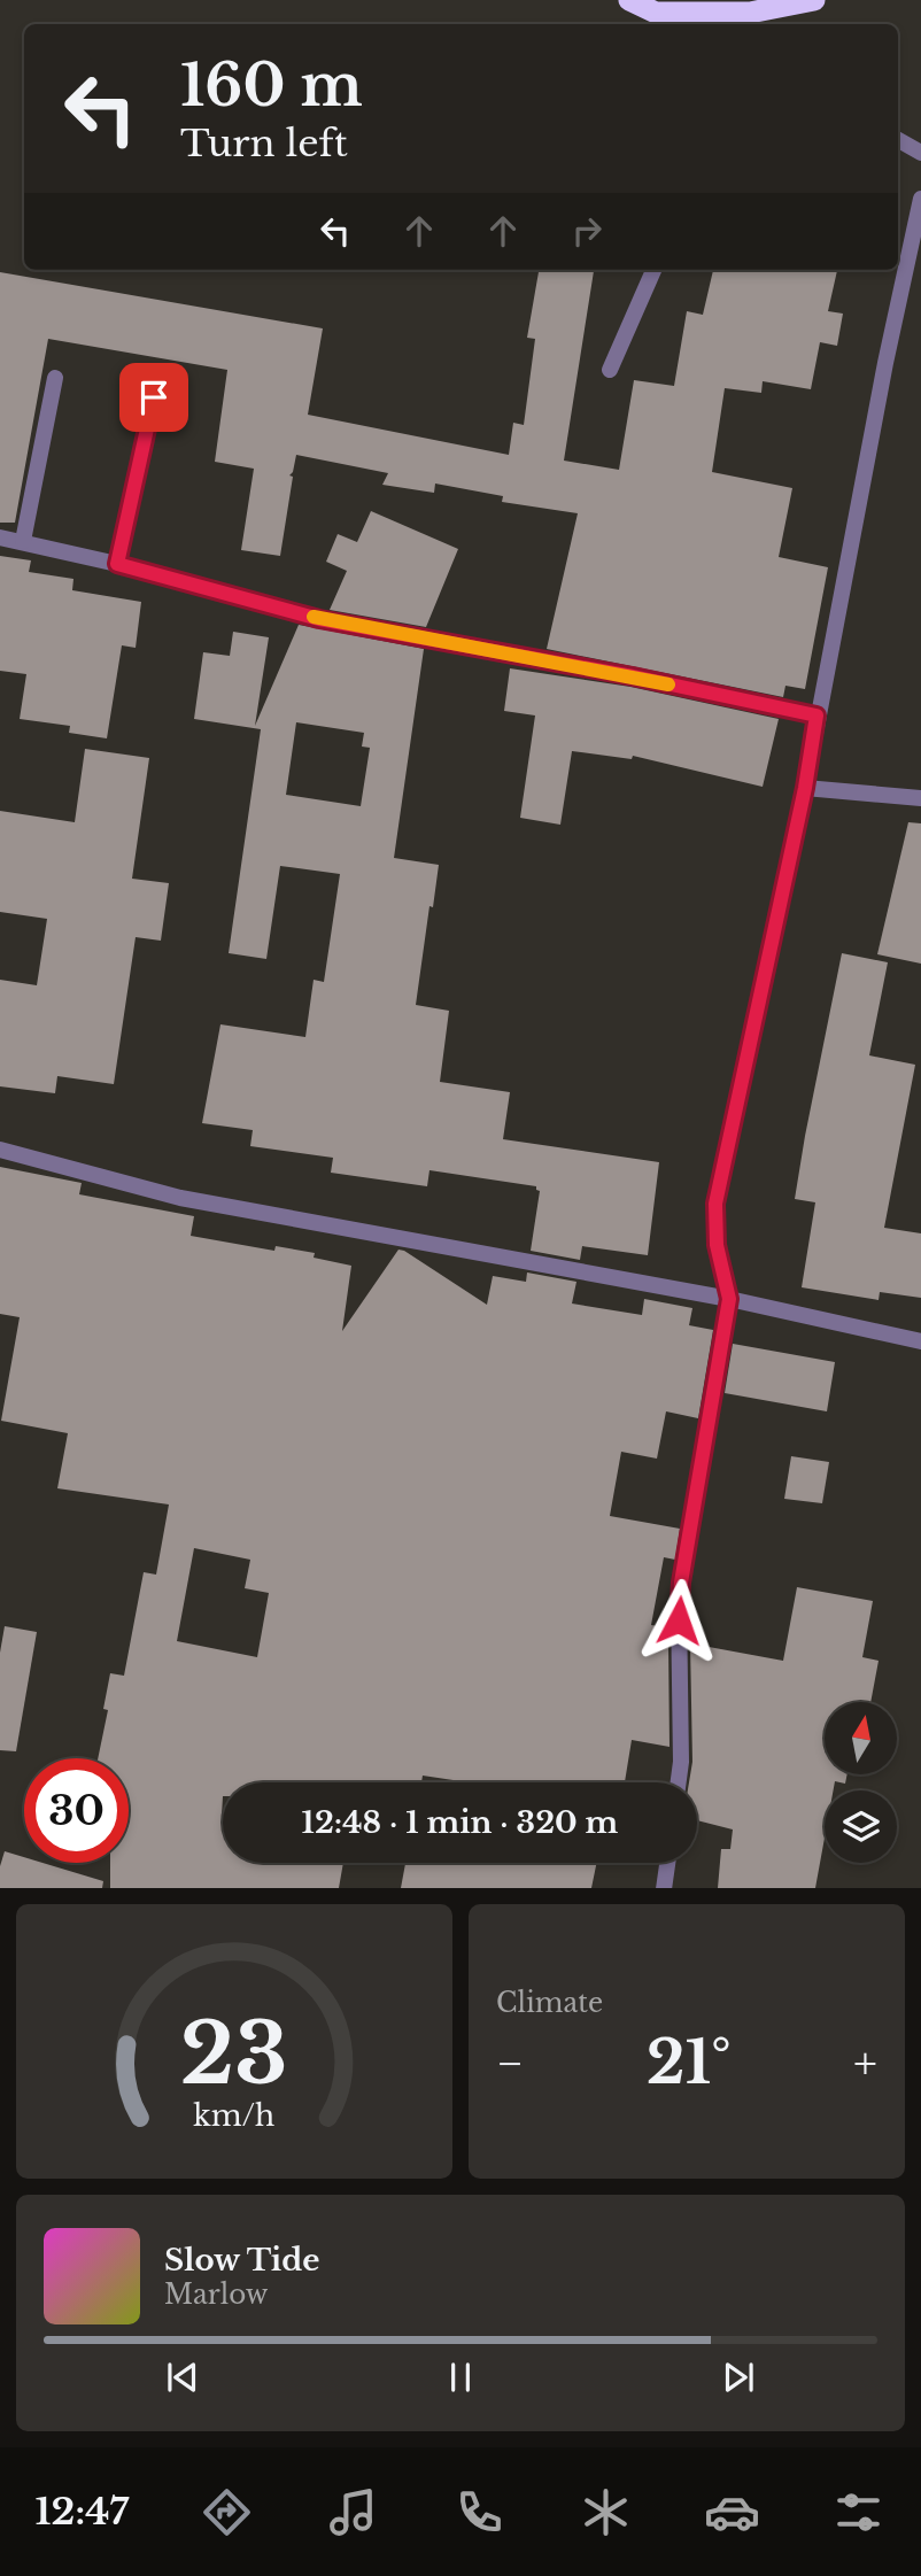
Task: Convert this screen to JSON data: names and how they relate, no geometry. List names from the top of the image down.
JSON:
{
  "north": "top",
  "page": {
    "turn": ["160 m", "Turn left"],
    "limit": "30",
    "trip": "12:48 · 1 min · 320 m",
    "tile": "Climate",
    "heat": ["−", "21°", "+"],
    "song": ["Slow Tide", "Marlow"],
    "tabs": "12:47",
    "gauge": ["23", "km/h"]
  }
}
